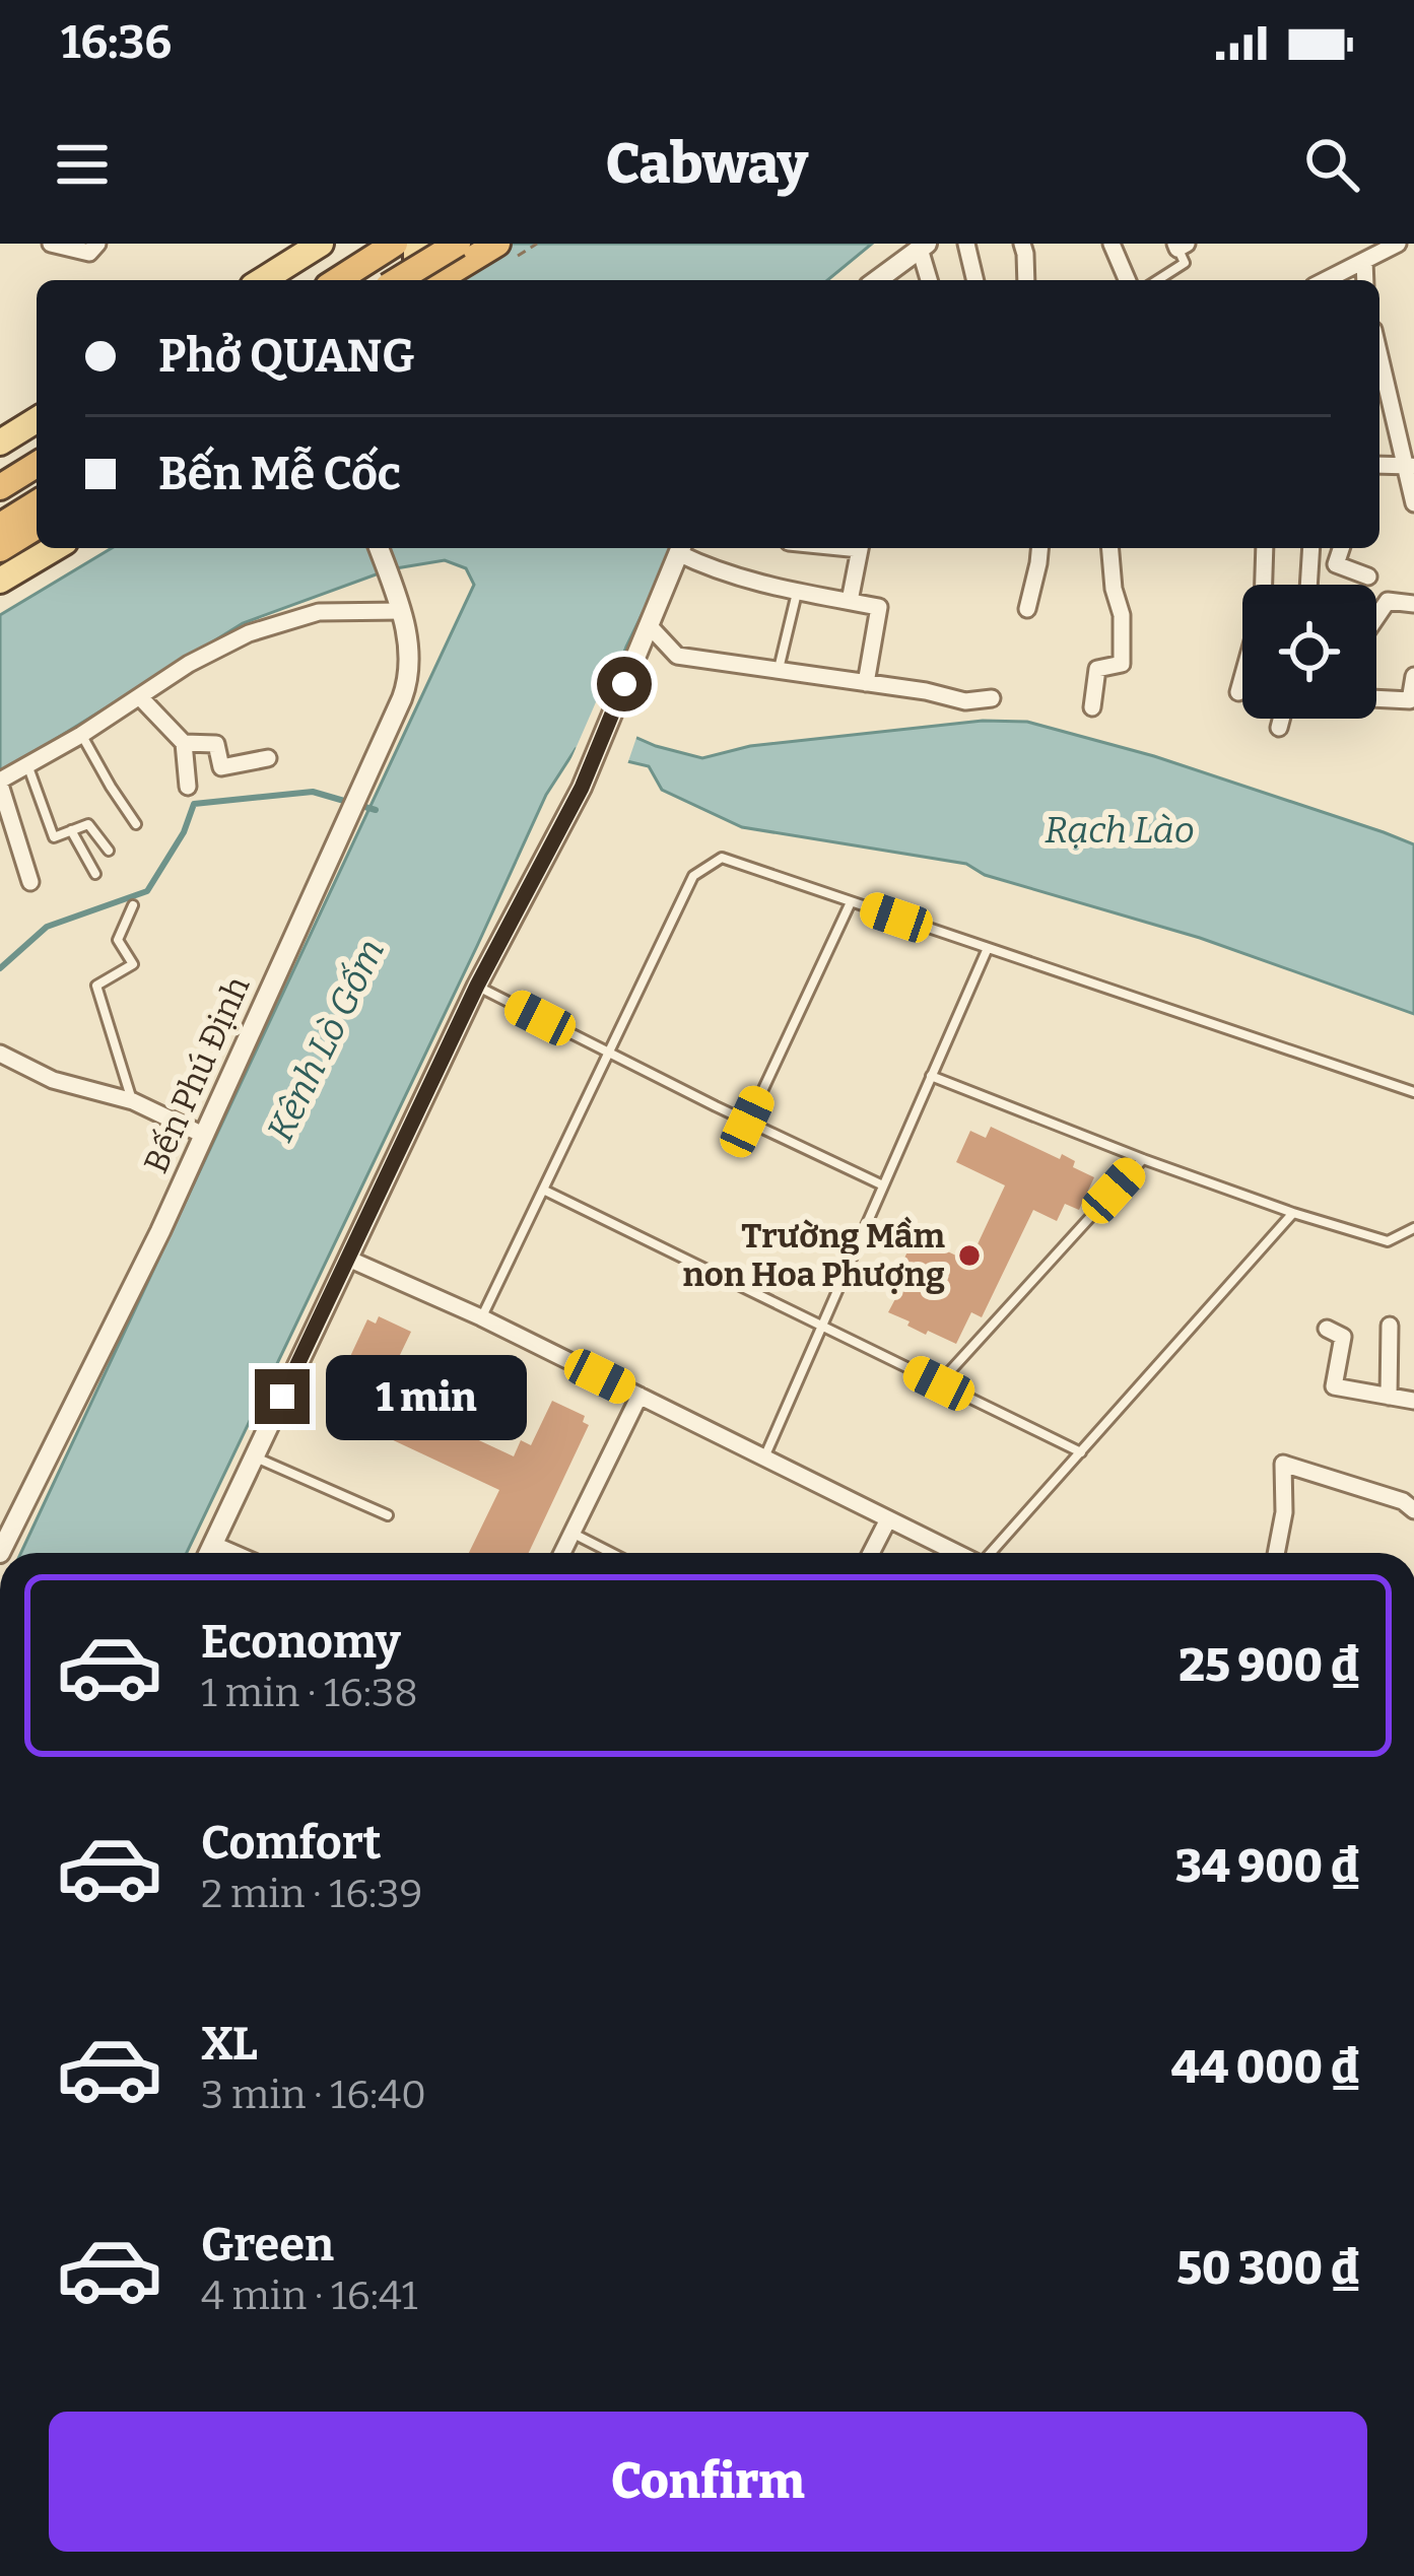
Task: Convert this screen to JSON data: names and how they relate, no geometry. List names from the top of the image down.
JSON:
{
  "streets": {
    "street": ["Bến Phú Định"]
  },
  "water": ["Rạch Lào", "Kênh Lò Gốm"],
  "places": ["Trường Mầm non Hoa Phượng"],
  "page": {
    "status": "16:36",
    "header": "Cabway",
    "banner": ["Phở QUANG", "Bến Mễ Cốc"],
    "bubble": "1 min",
    "list": [
      {
        "name": "Economy",
        "note": "1 min · 16:38",
        "value": "25 900 ₫"
      },
      {
        "name": "Comfort",
        "note": "2 min · 16:39",
        "value": "34 900 ₫"
      },
      {
        "name": "XL",
        "note": "3 min · 16:40",
        "value": "44 000 ₫"
      },
      {
        "name": "Green",
        "note": "4 min · 16:41",
        "value": "50 300 ₫"
      }
    ],
    "buttons": "Confirm"
  }
}
